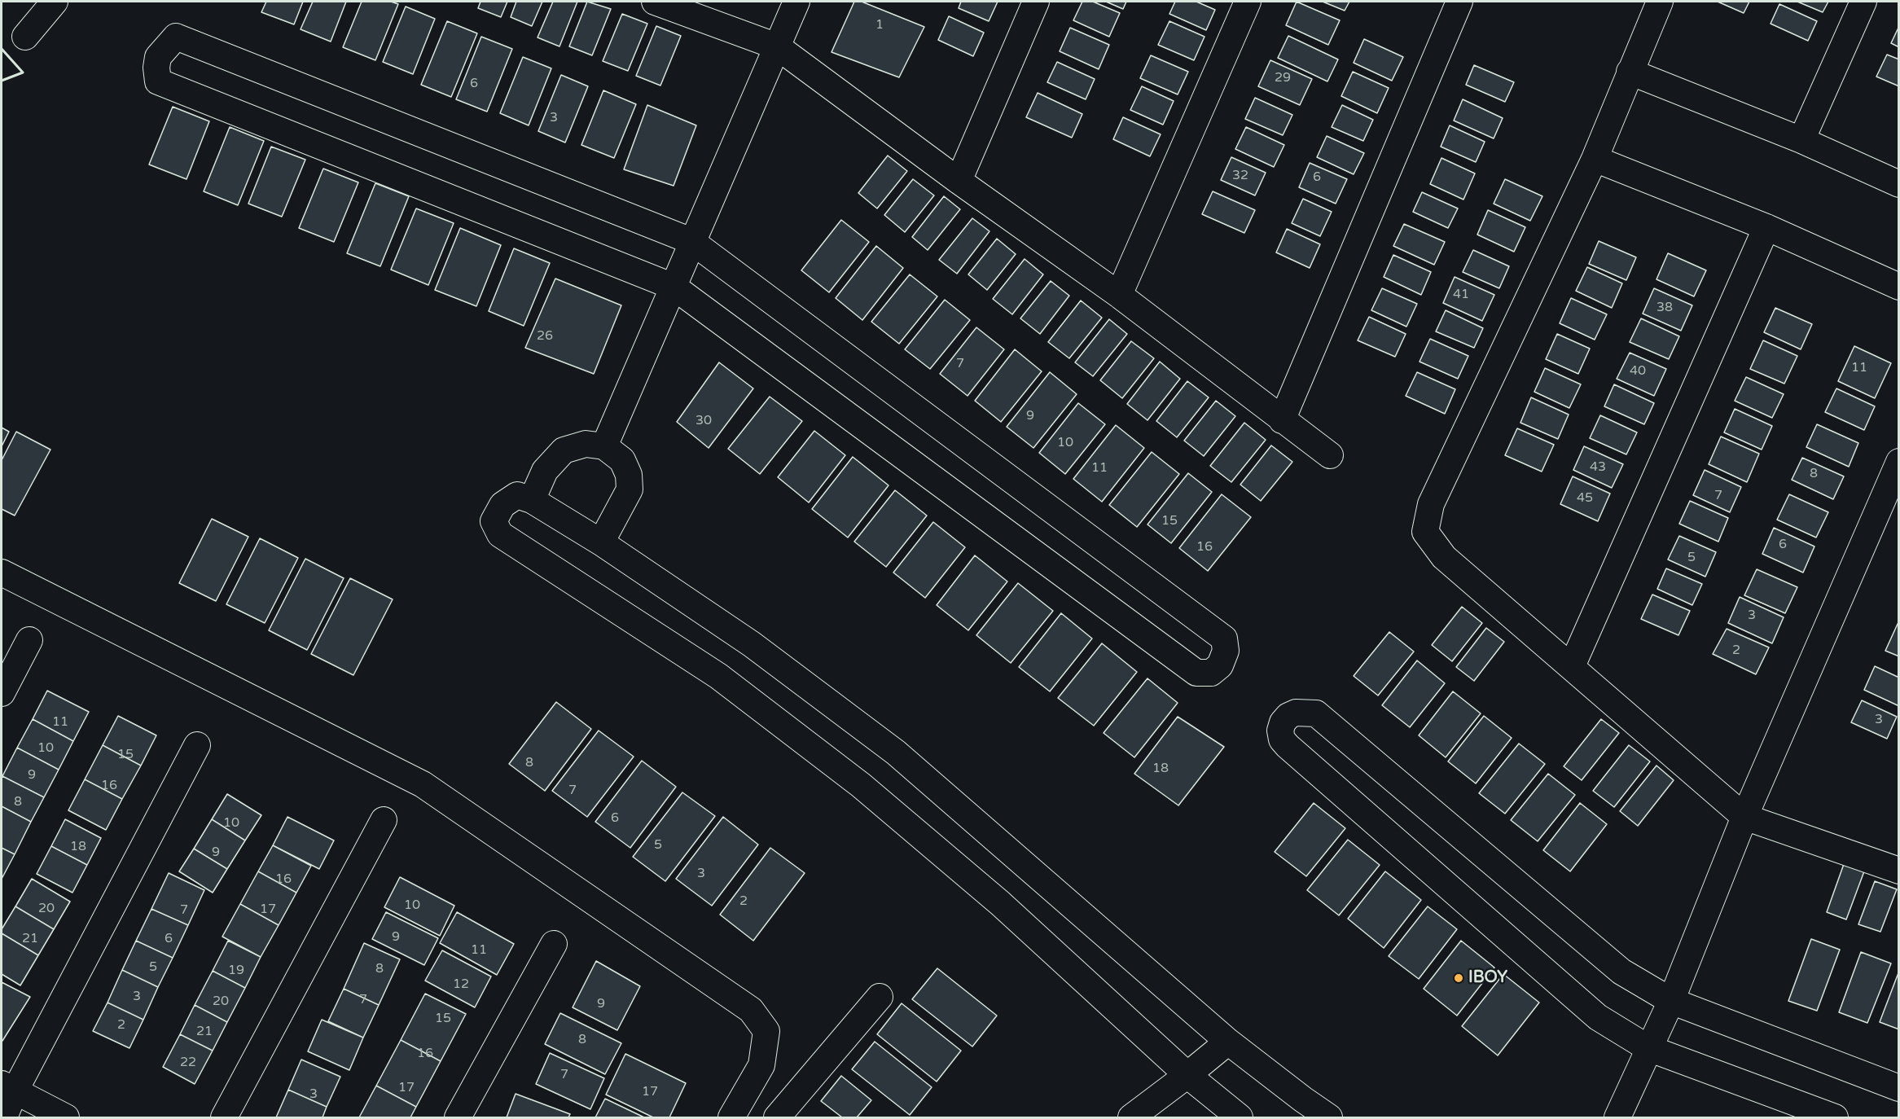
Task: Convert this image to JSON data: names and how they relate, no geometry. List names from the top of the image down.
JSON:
{
  "places": ["IBOY"],
  "house_numbers": [
    "1",
    "29",
    "6",
    "3",
    "32",
    "6",
    "41",
    "38",
    "26",
    "7",
    "11",
    "40",
    "9",
    "30",
    "10",
    "43",
    "11",
    "8",
    "7",
    "45",
    "15",
    "6",
    "16",
    "5",
    "3",
    "2",
    "3",
    "11",
    "10",
    "15",
    "8",
    "18",
    "9",
    "16",
    "7",
    "8",
    "6",
    "10",
    "5",
    "18",
    "9",
    "3",
    "16",
    "2",
    "10",
    "20",
    "17",
    "7",
    "9",
    "21",
    "6",
    "11",
    "5",
    "8",
    "19",
    "12",
    "3",
    "7",
    "20",
    "9",
    "15",
    "2",
    "21",
    "8",
    "16",
    "22",
    "7",
    "17",
    "17",
    "3"
  ]
}
